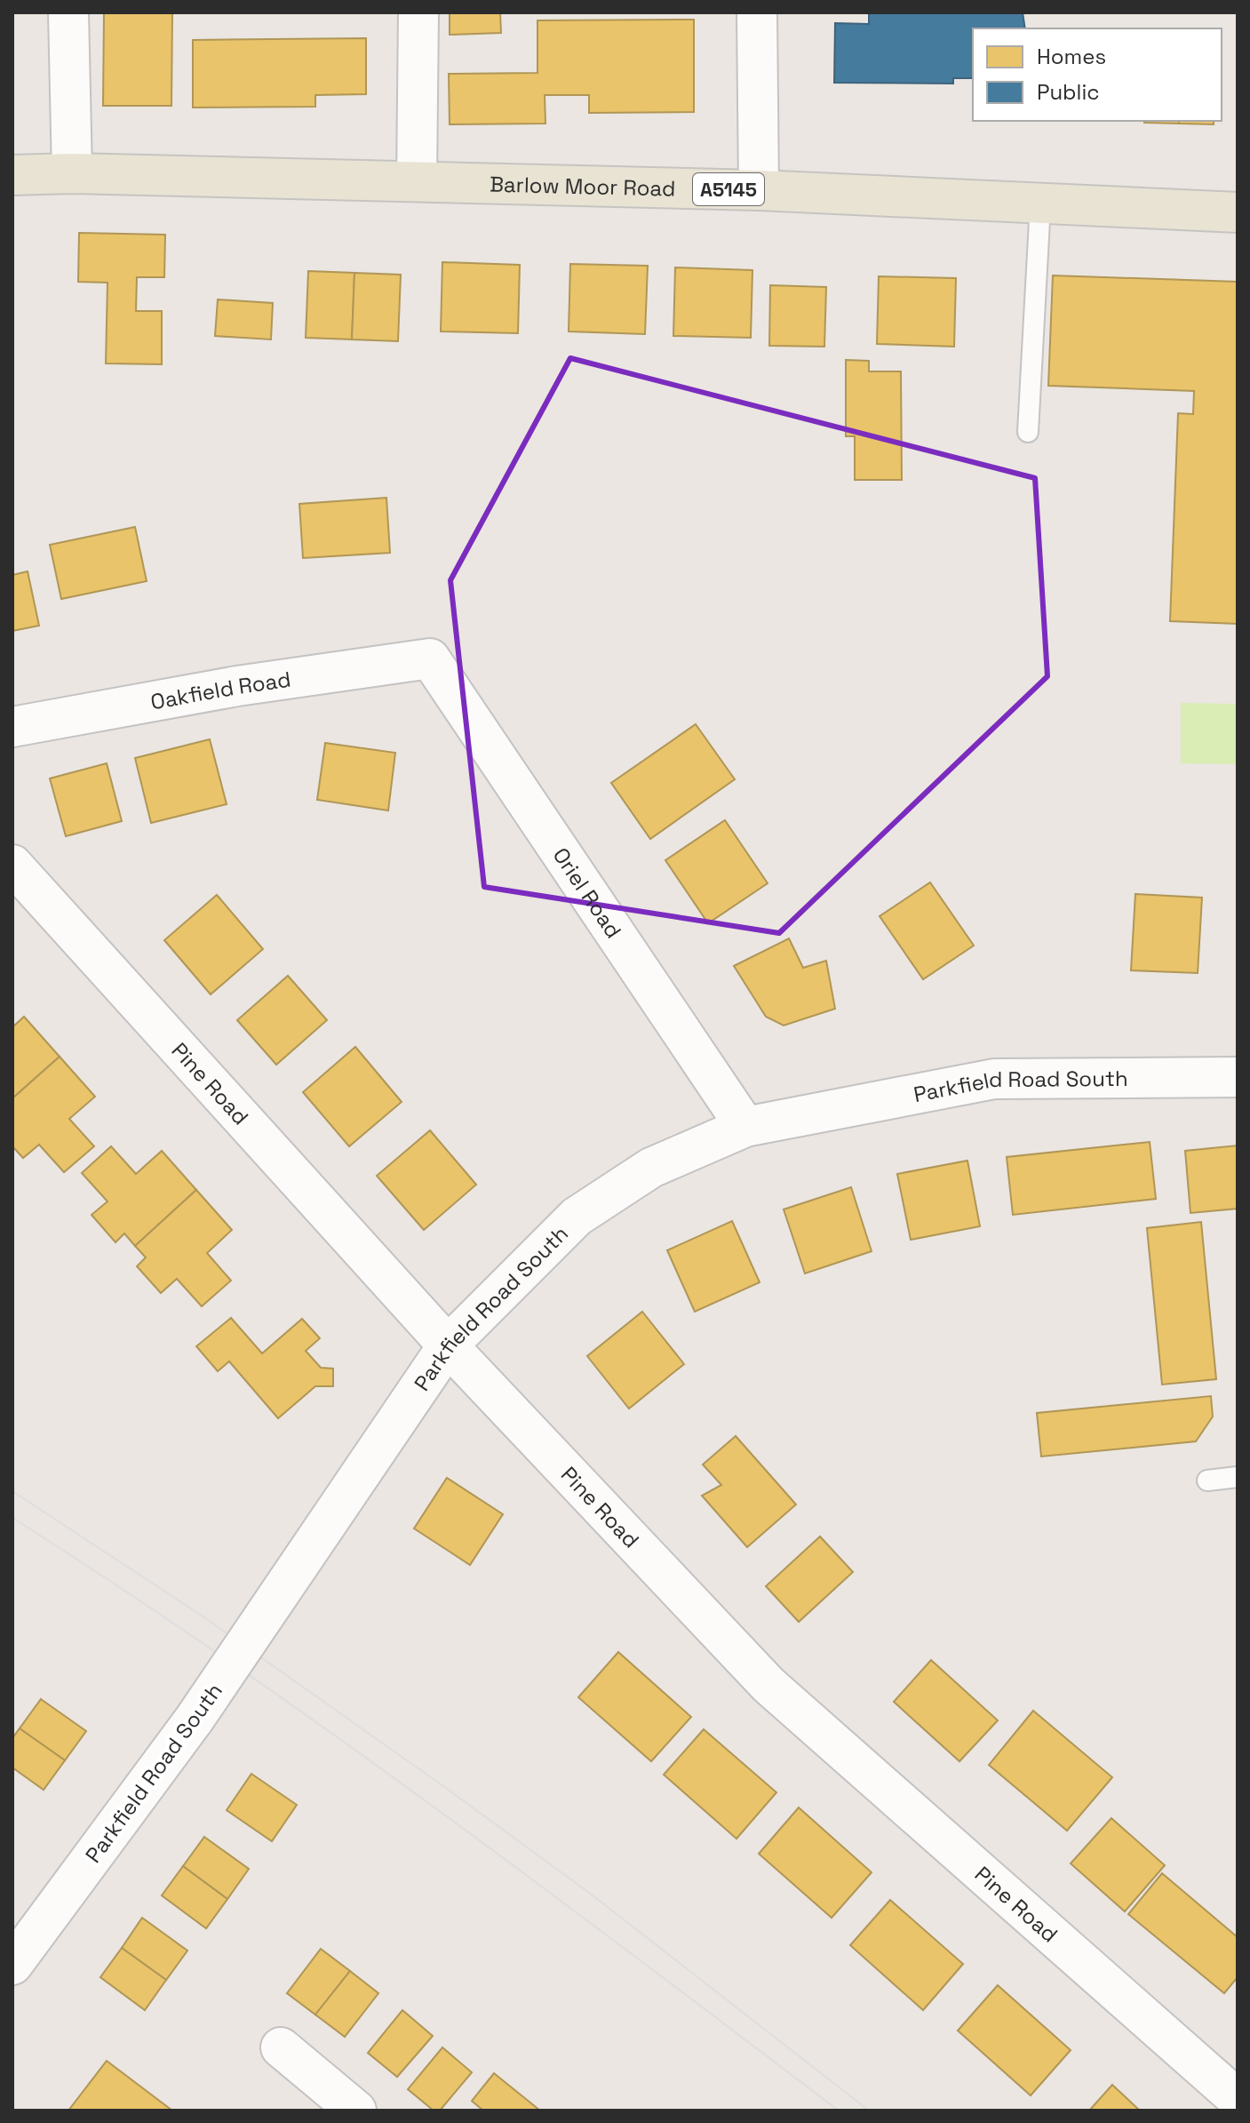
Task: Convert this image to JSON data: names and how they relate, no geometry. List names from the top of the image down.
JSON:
{
  "streets": {
    "main road": ["Barlow Moor Road", "A5145"],
    "street": [
      "Oakfield Road",
      "Oriel Road",
      "Pine Road",
      "Parkfield Road South"
    ]
  },
  "crossings": [
    ["Oakfield Road", "Oriel Road"],
    ["Oriel Road", "Parkfield Road South"],
    ["Pine Road", "Parkfield Road South"]
  ],
  "legend": ["Homes", "Public"]
}
